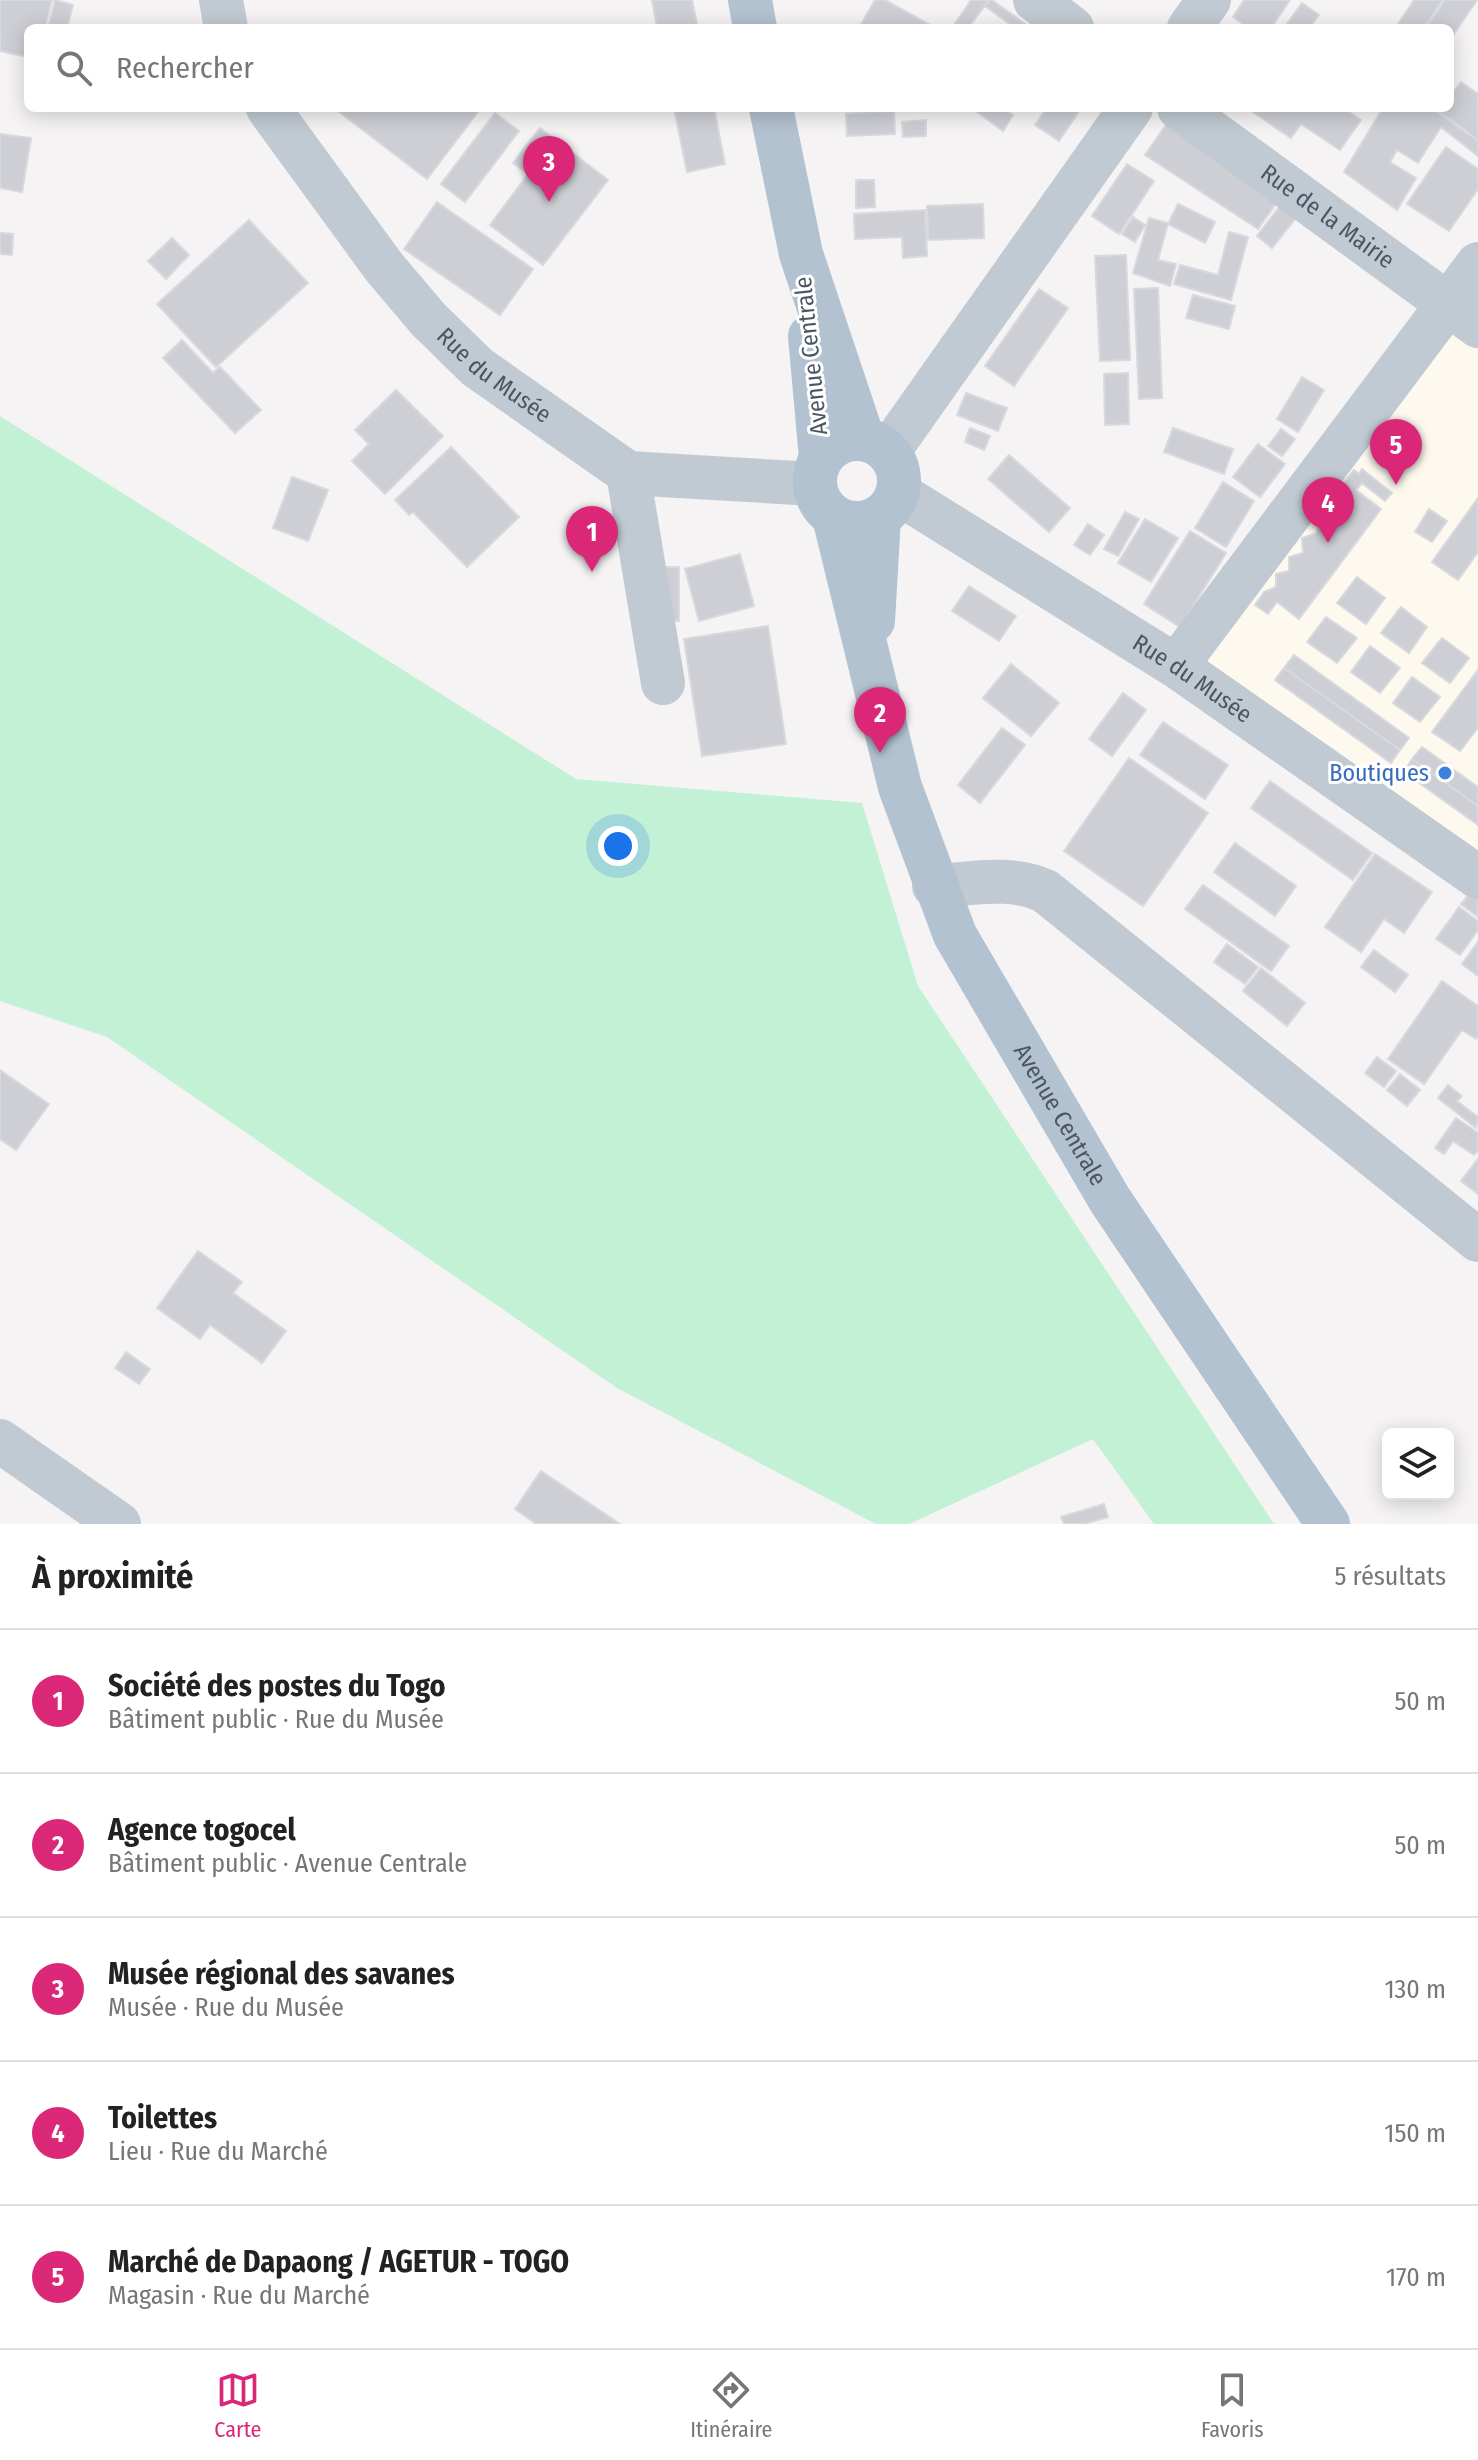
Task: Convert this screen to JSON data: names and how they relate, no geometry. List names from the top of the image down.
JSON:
{
  "streets": {
    "main road": ["Avenue Centrale"],
    "street": ["Rue de la Mairie", "Rue du Musée"]
  },
  "crossings": [
    ["Avenue Centrale", "Rue du Musée"]
  ],
  "places": ["Boutiques"],
  "page": {
    "search": "Rechercher",
    "pins": [
      "3",
      "5",
      "4",
      "1",
      "2"
    ],
    "heading": ["À proximité", "5 résultats"],
    "list": [
      {
        "mark": "1",
        "name": "Société des postes du Togo",
        "note": "Bâtiment public · Rue du Musée",
        "value": "50 m"
      },
      {
        "mark": "2",
        "name": "Agence togocel",
        "note": "Bâtiment public · Avenue Centrale",
        "value": "50 m"
      },
      {
        "mark": "3",
        "name": "Musée régional des savanes",
        "note": "Musée · Rue du Musée",
        "value": "130 m"
      },
      {
        "mark": "4",
        "name": "Toilettes",
        "note": "Lieu · Rue du Marché",
        "value": "150 m"
      },
      {
        "mark": "5",
        "name": "Marché de Dapaong / AGETUR - TOGO",
        "note": "Magasin · Rue du Marché",
        "value": "170 m"
      }
    ],
    "nav": ["Carte", "Itinéraire", "Favoris"]
  }
}
